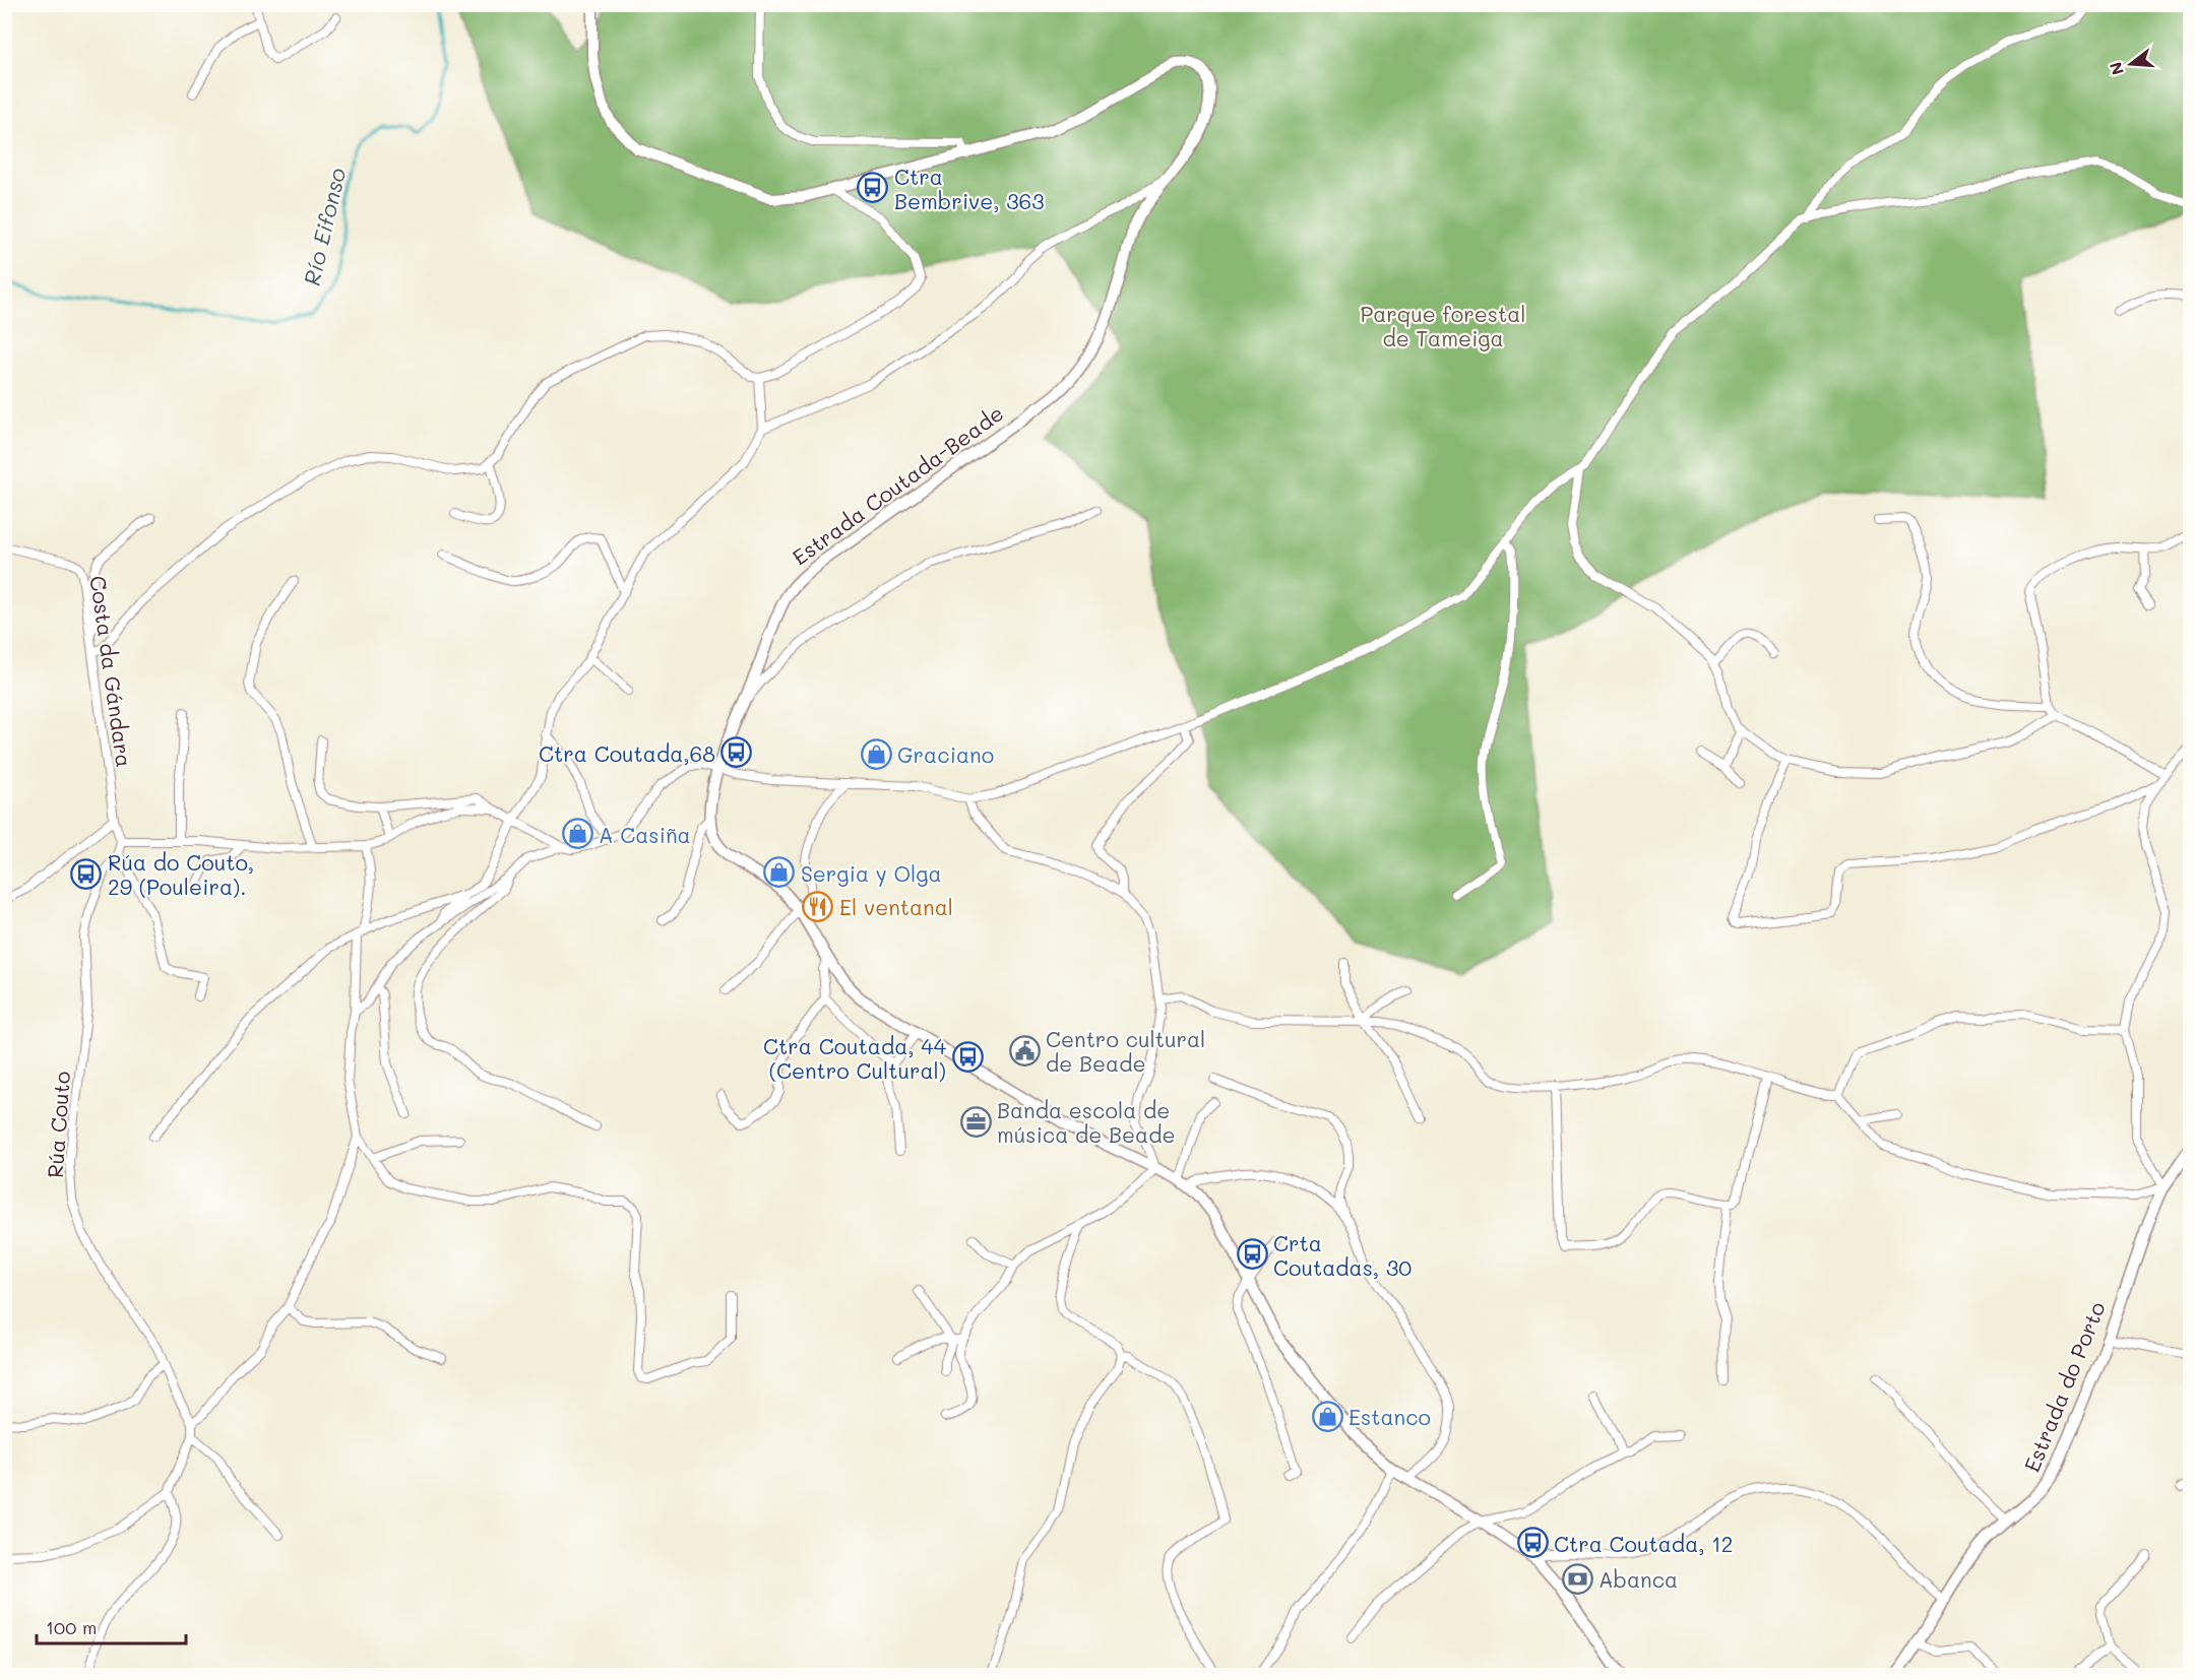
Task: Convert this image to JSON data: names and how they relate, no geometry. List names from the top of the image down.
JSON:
{
  "streets": {
    "street": [
      "Estrada Coutada-Beade",
      "Costa da Gándara",
      "Rúa Couto",
      "Estrada do Porto"
    ]
  },
  "crossings": [
    ["Costa da Gándara", "Rúa Couto"]
  ],
  "water": ["Río Eifonso"],
  "parks": ["Parque forestal de Tameiga"],
  "places": {
    "bus stop": [
      "Ctra Bembrive, 363",
      "Ctra Coutada,68",
      "Rúa do Couto, 29 (Pouleira).",
      "Ctra Coutada, 44 (Centro Cultural)",
      "Crta Coutadas, 30",
      "Ctra Coutada, 12"
    ],
    "shop": [
      "Graciano",
      "A Casiña",
      "Sergia y Olga",
      "Estanco"
    ],
    "restaurant": ["El ventanal"],
    "public building": ["Centro cultural de Beade"],
    "office": ["Banda escola de música de Beade"],
    "bank": ["Abanca"]
  },
  "scale_bar": "100 m",
  "north": "left"
}
